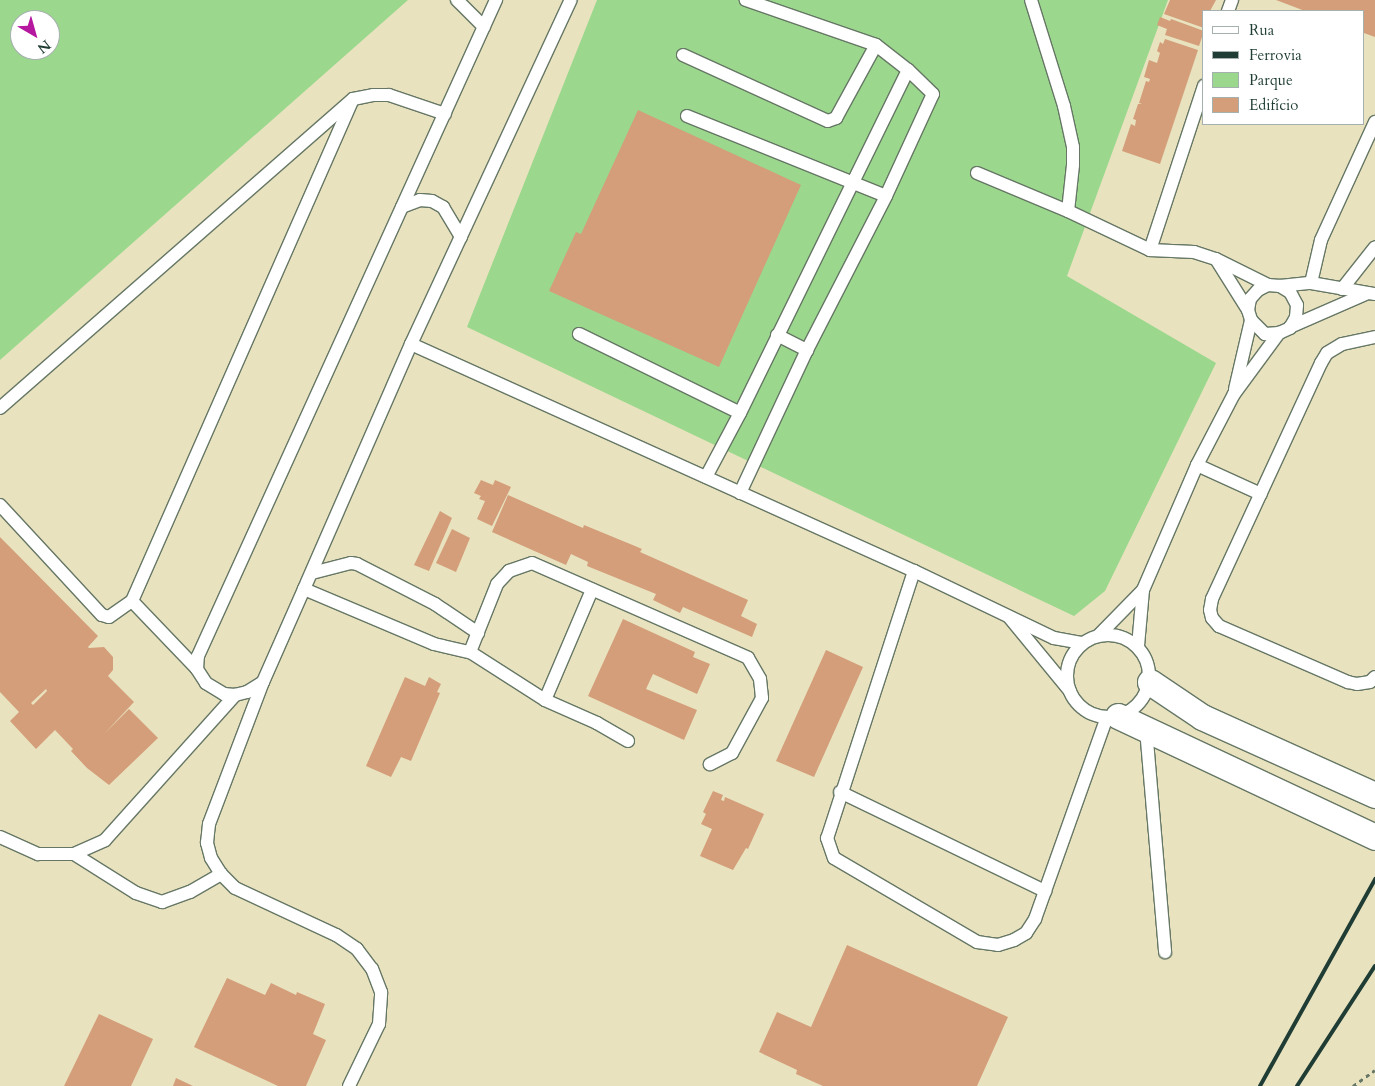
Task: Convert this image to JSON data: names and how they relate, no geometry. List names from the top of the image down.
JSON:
{
  "legend": [
    "Rua",
    "Ferrovia",
    "Parque",
    "Edifício"
  ],
  "north": "bottom right"
}
